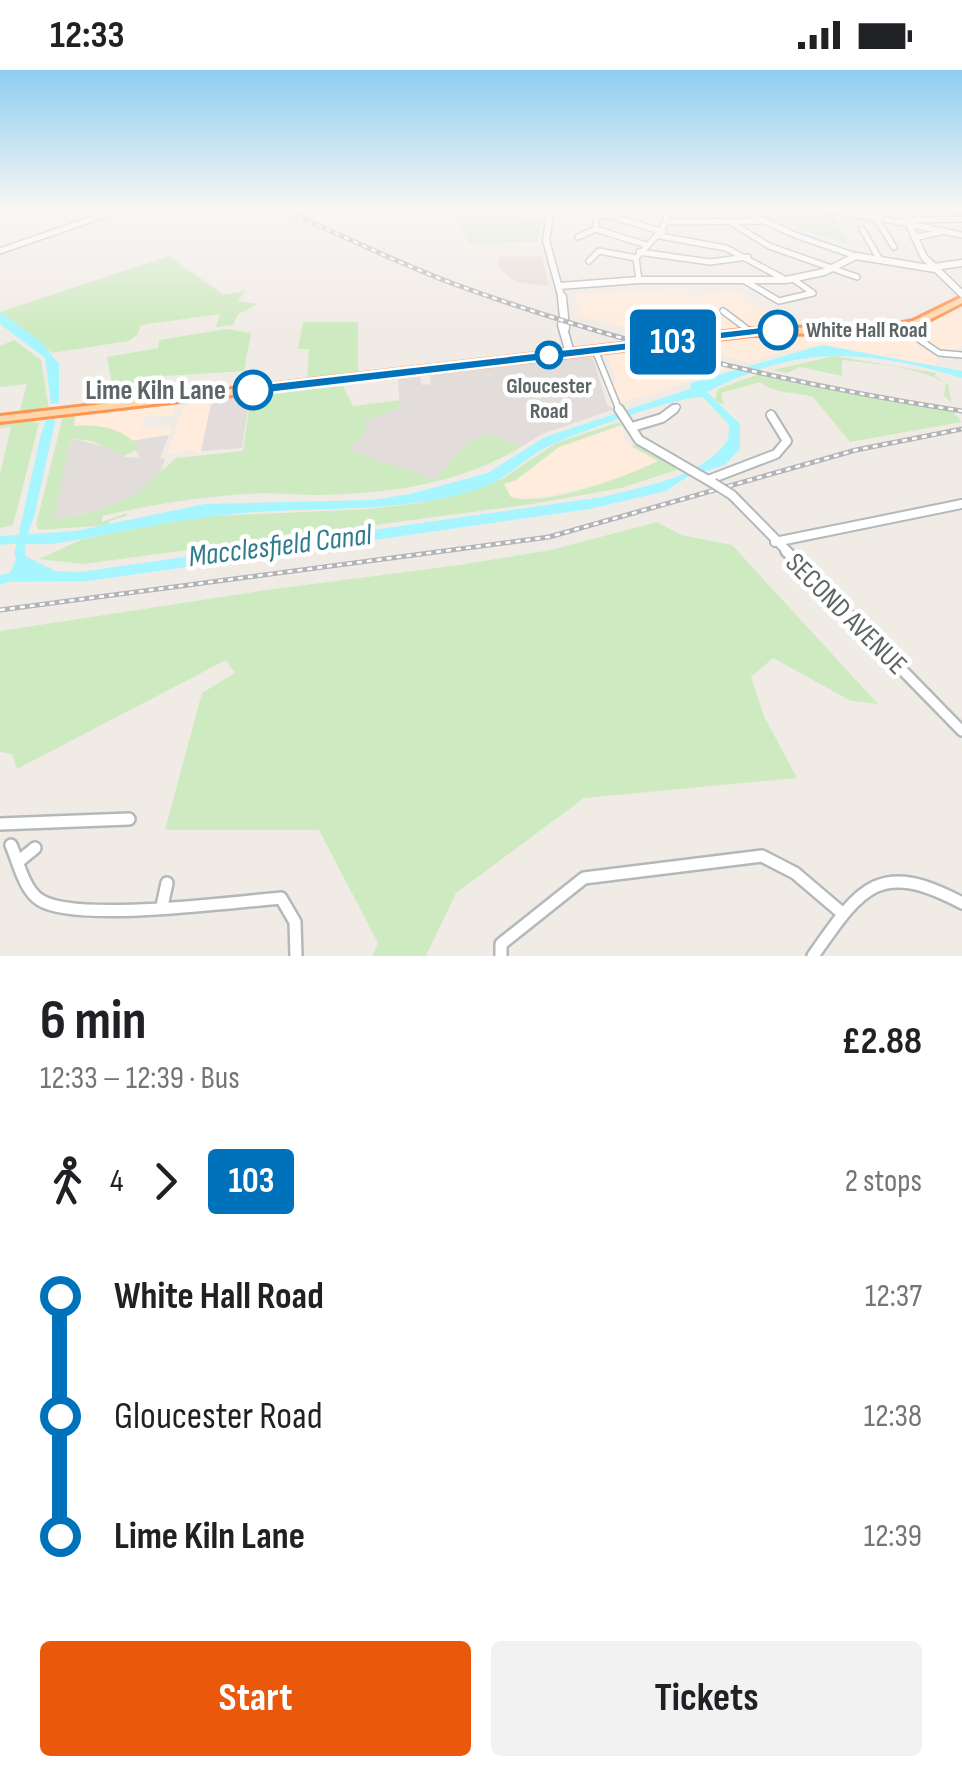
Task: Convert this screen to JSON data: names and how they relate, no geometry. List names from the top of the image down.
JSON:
{
  "streets": {
    "street": ["SECOND AVENUE"]
  },
  "water": ["Macclesfield Canal"],
  "places": ["White Hall Road", "Gloucester Road", "Lime Kiln Lane"],
  "lines": ["bus line 103"],
  "page": {
    "status": "12:33",
    "on_map": "103",
    "heading": ["6 min", "12:33 – 12:39 · Bus", "£2.88"],
    "legs": ["4", "103", "2 stops"],
    "list": [
      {
        "name": "White Hall Road",
        "value": "12:37"
      },
      {
        "name": "Gloucester Road",
        "value": "12:38"
      },
      {
        "name": "Lime Kiln Lane",
        "value": "12:39"
      }
    ],
    "buttons": ["Start", "Tickets"]
  }
}
